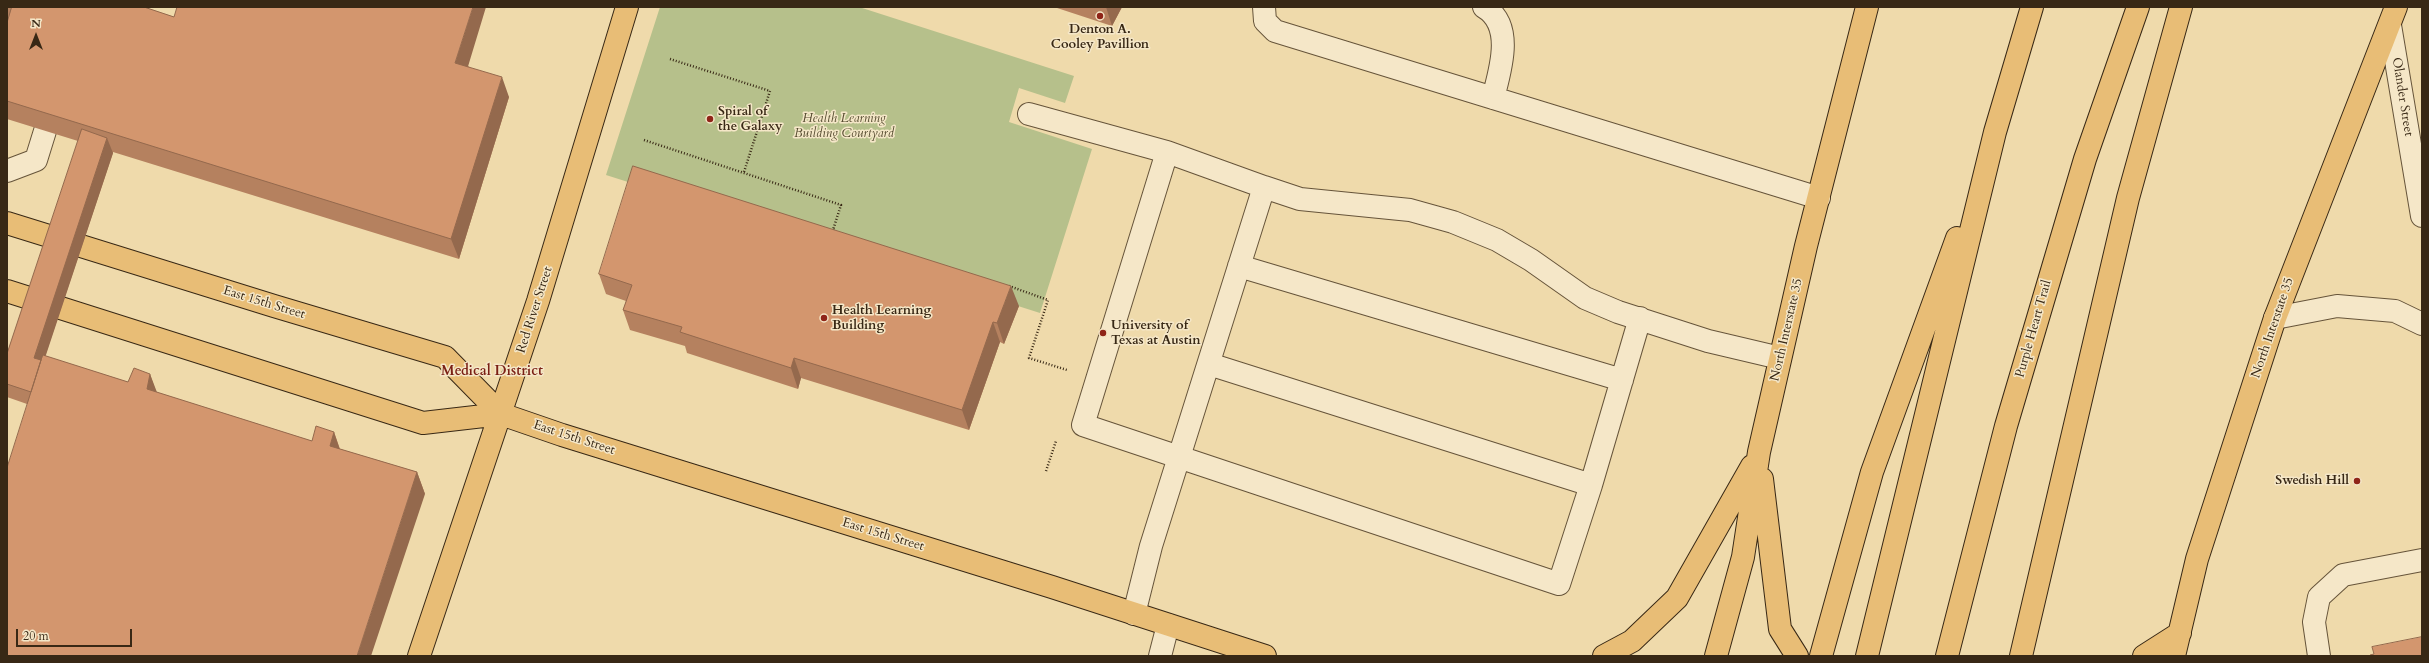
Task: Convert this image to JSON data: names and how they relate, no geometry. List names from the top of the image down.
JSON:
{
  "streets": {
    "main road": [
      "East 15th Street",
      "Red River Street",
      "North Interstate 35",
      "Purple Heart Trail"
    ],
    "street": ["Olander Street"]
  },
  "crossings": [
    ["Olander Street", "North Interstate 35"],
    ["East 15th Street", "Red River Street"]
  ],
  "districts": ["Medical District"],
  "parks": ["Health Learning Building Courtyard"],
  "places": [
    "Denton A. Cooley Pavillion",
    "Spiral of the Galaxy",
    "Health Learning Building",
    "University of Texas at Austin",
    "Swedish Hill"
  ],
  "scale_bar": "20 m",
  "north": "top"
}
